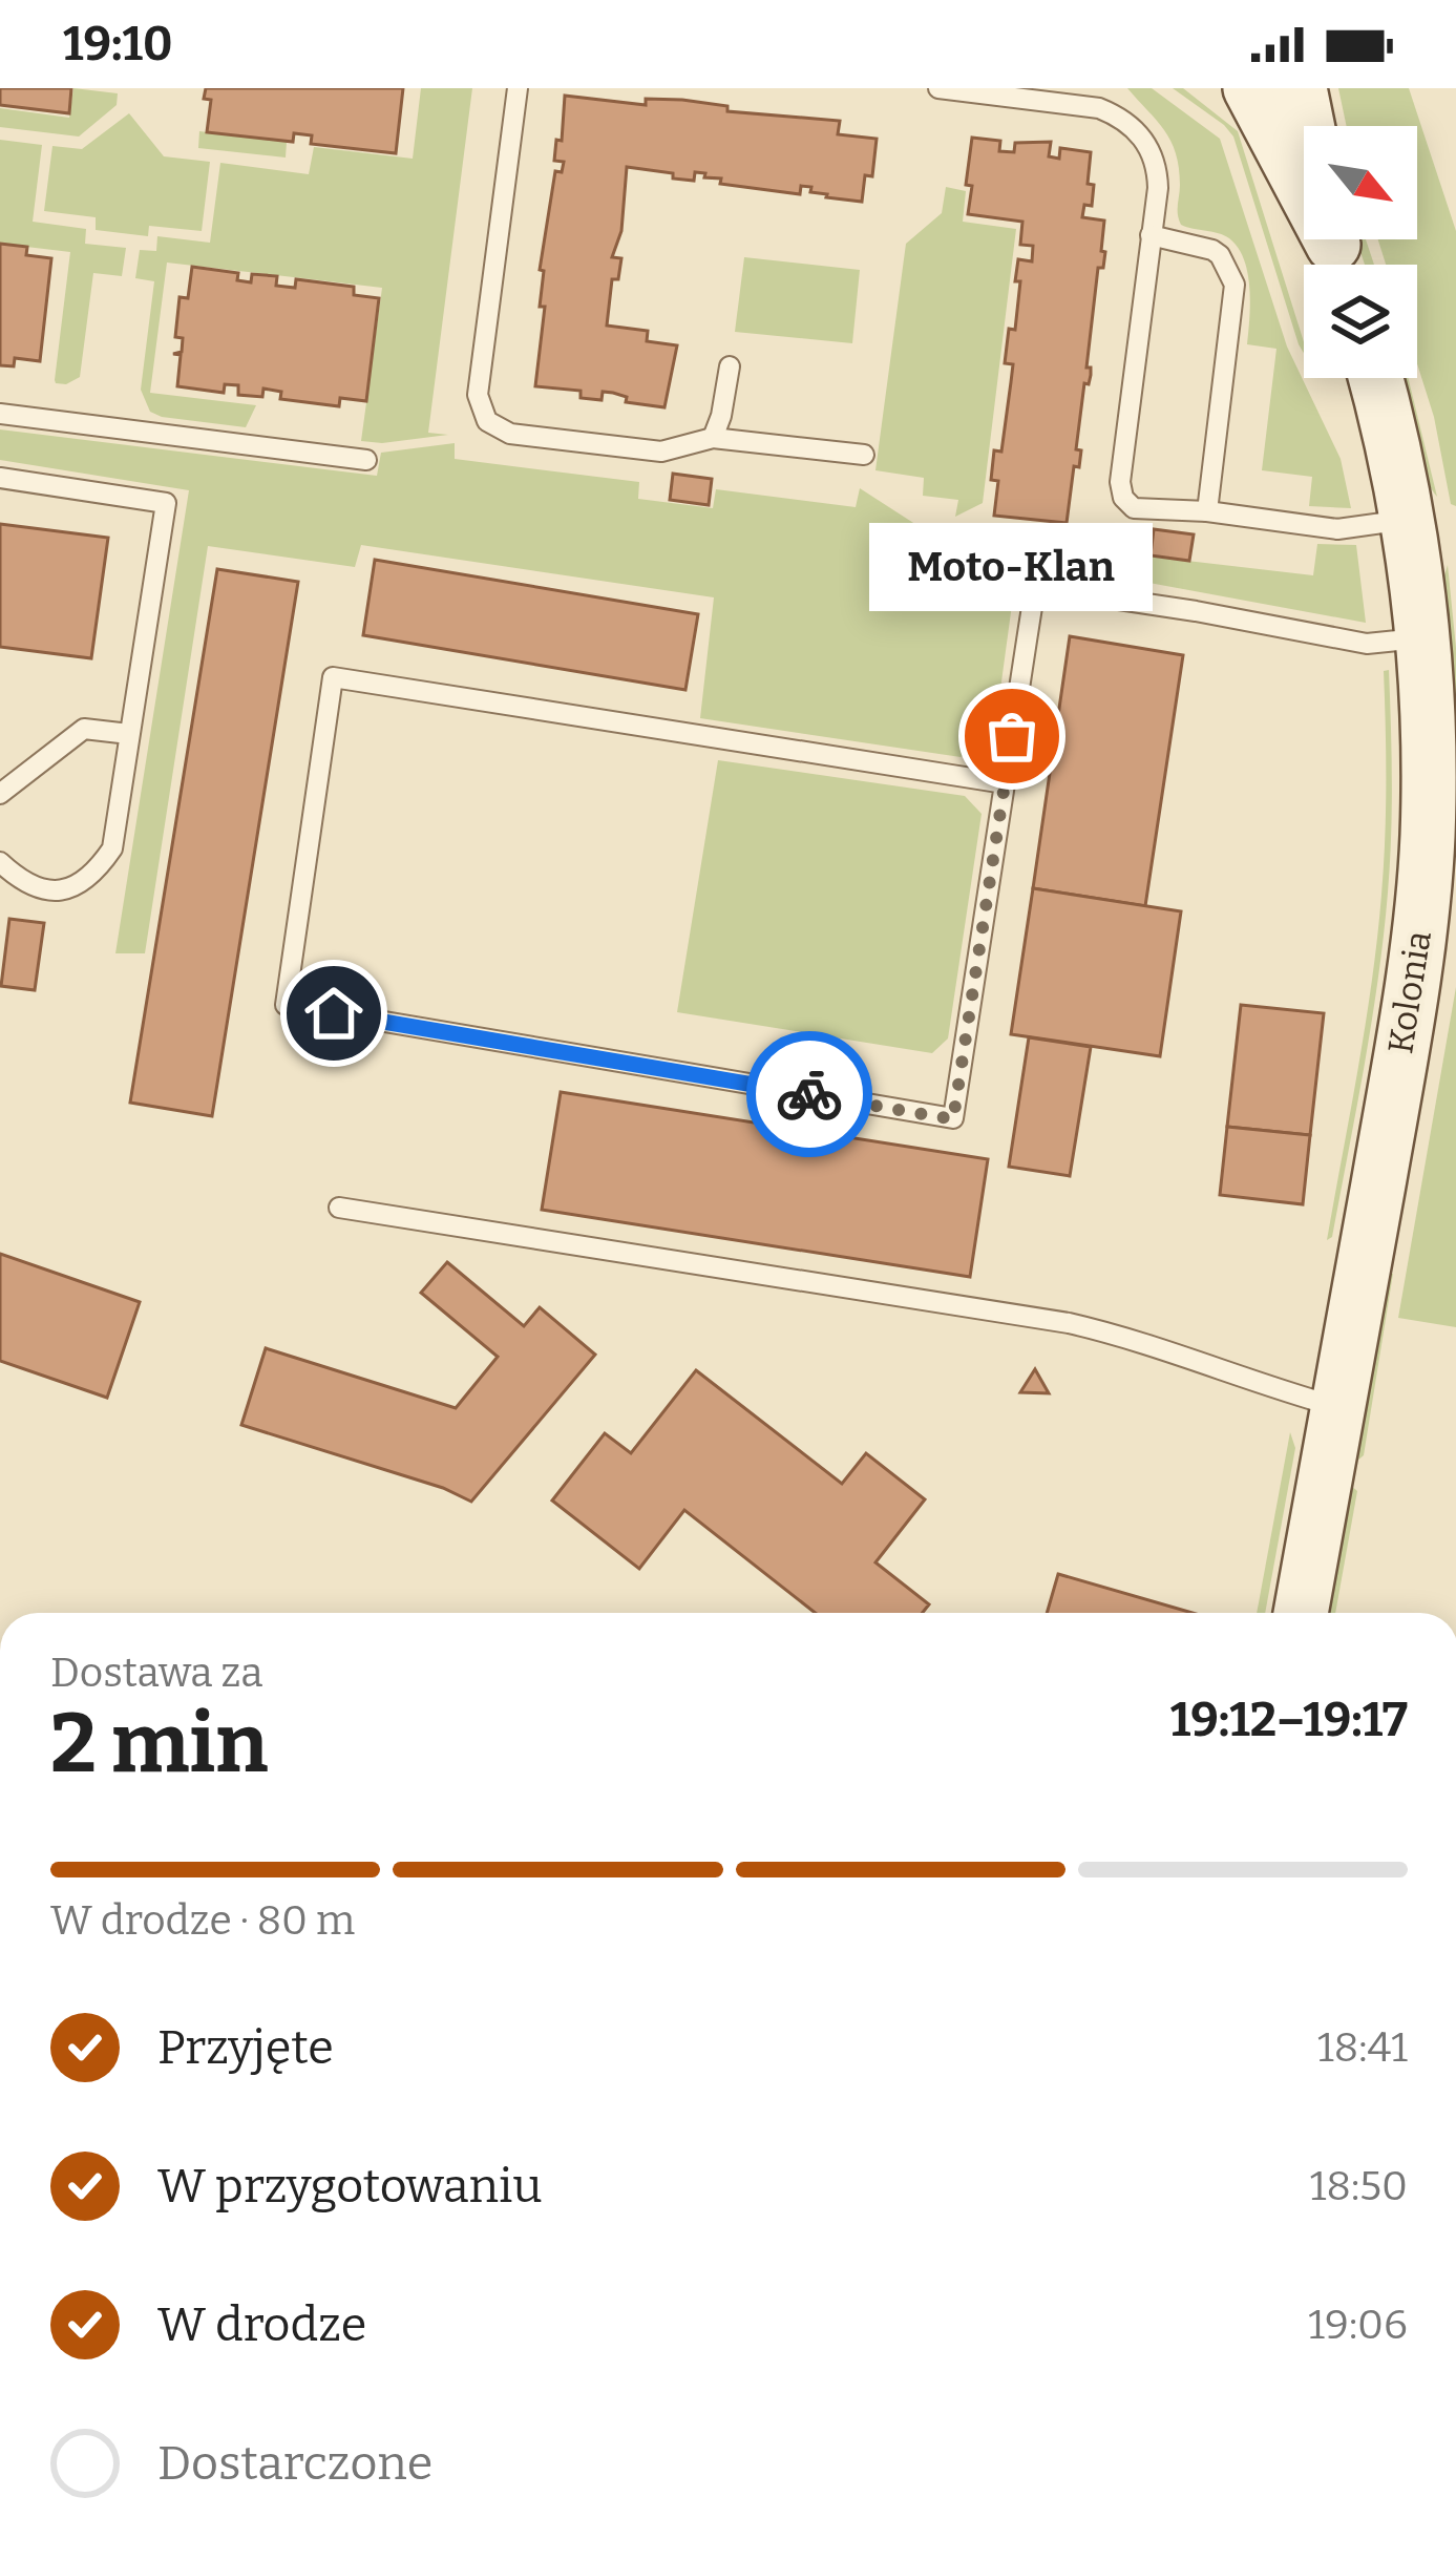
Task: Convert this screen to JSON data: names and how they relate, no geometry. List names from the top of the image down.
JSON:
{
  "streets": {
    "street": ["Kolonia"]
  },
  "places": ["Moto-Klan"],
  "north": "bottom right",
  "page": {
    "status": "19:10",
    "bubble": "Moto-Klan",
    "heading": ["2 min", "Dostawa za", "19:12–19:17"],
    "bar": "W drodze · 80 m",
    "list": [
      ["Przyjęte", "18:41"],
      ["W przygotowaniu", "18:50"],
      ["W drodze", "19:06"],
      "Dostarczone"
    ]
  }
}
